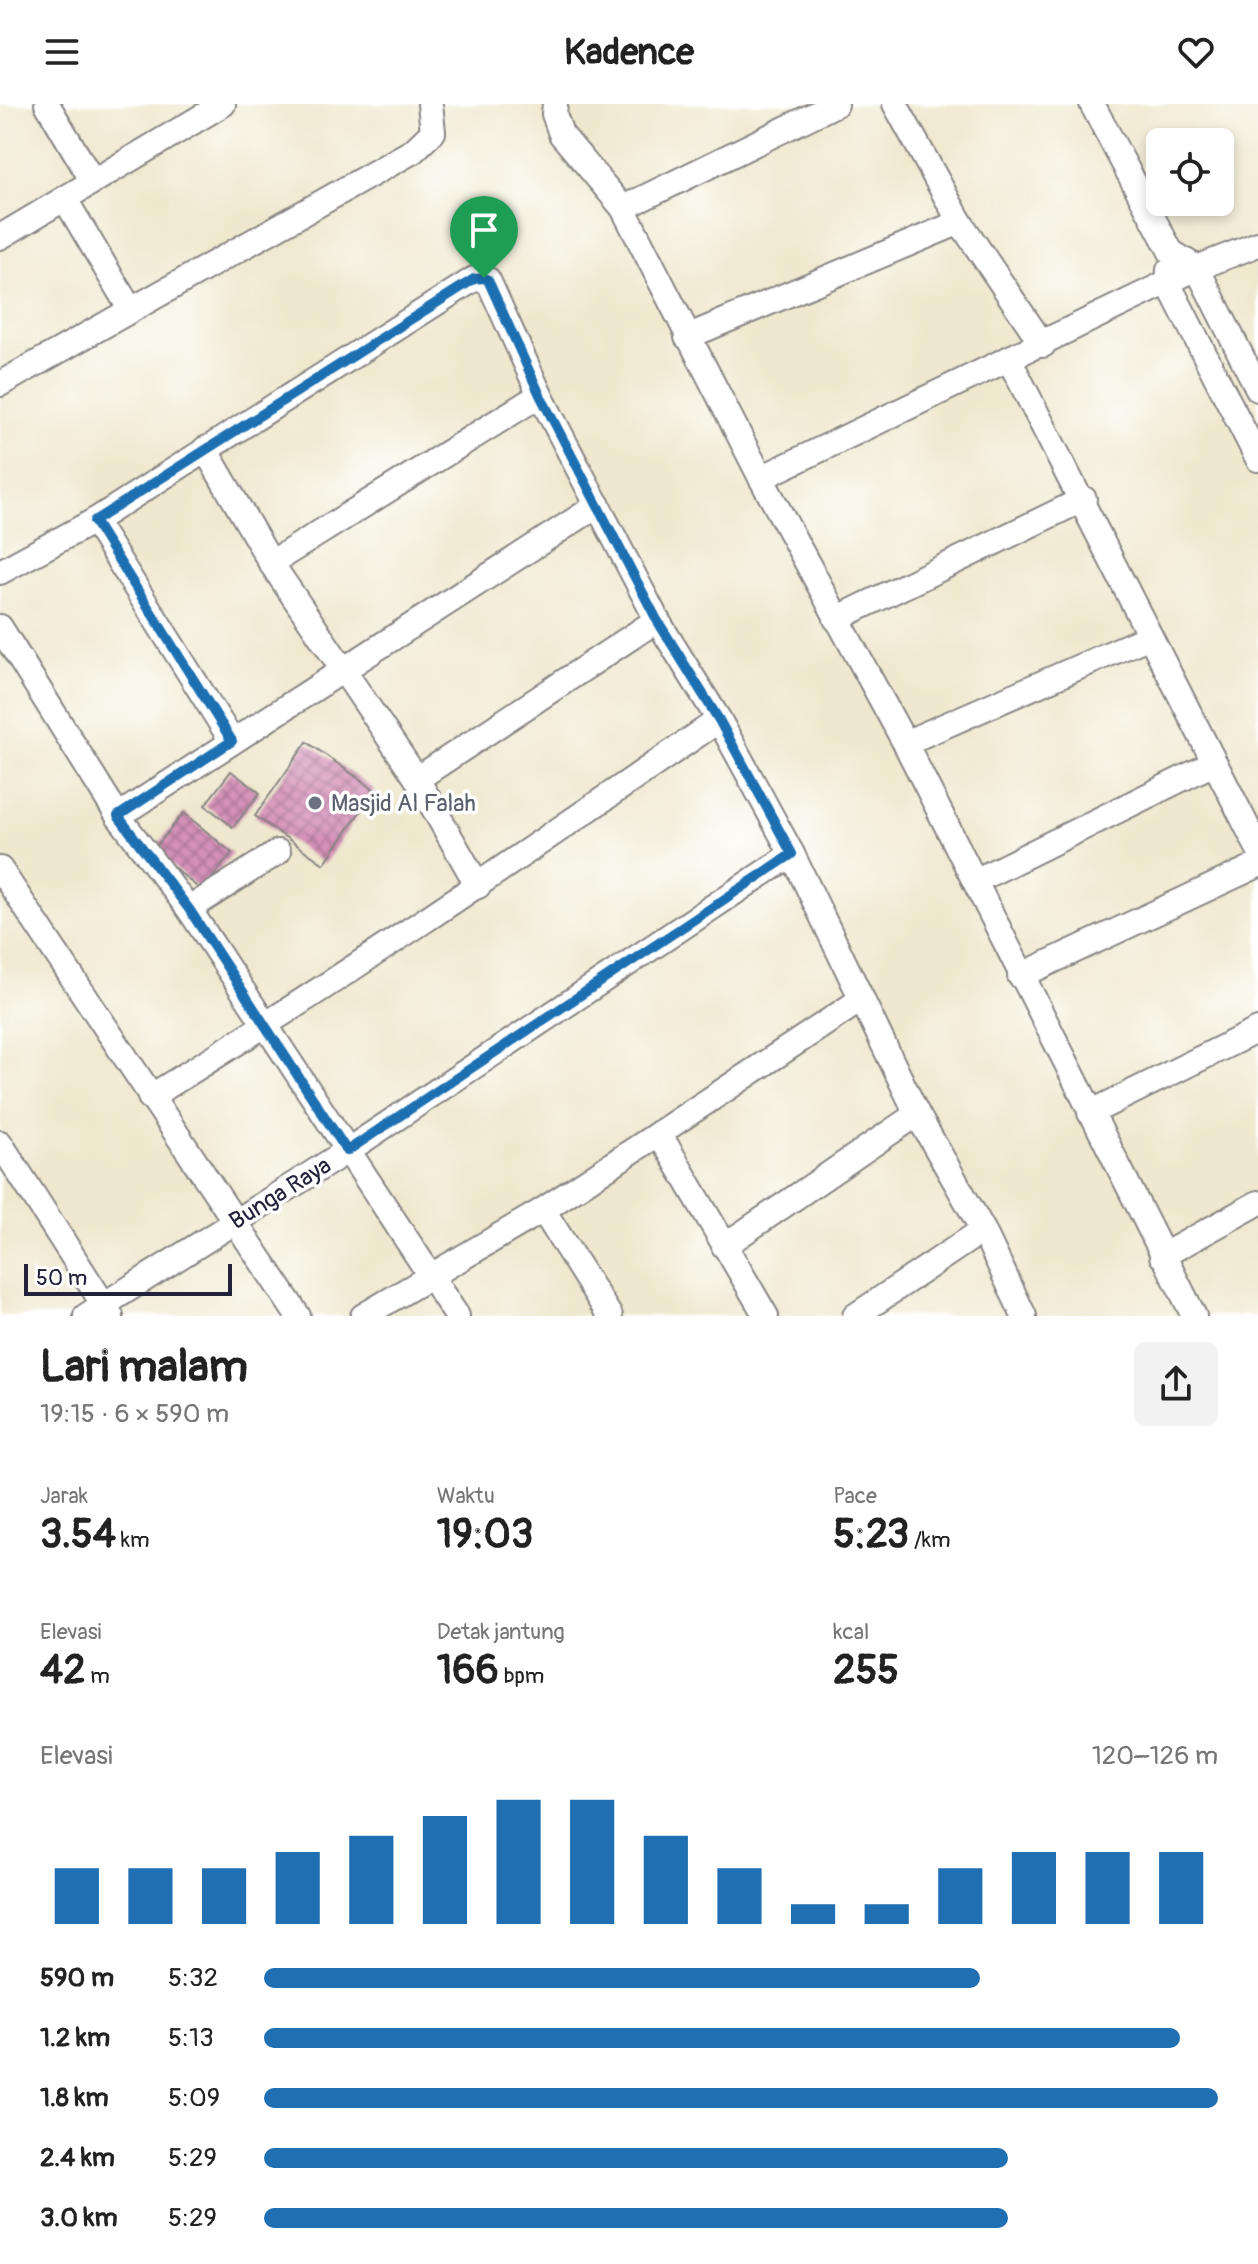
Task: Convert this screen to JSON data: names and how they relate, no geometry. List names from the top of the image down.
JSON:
{
  "streets": {
    "street": ["Bunga Raya"]
  },
  "places": ["Masjid Al Falah"],
  "scale_bar": "50 m",
  "page": {
    "header": "Kadence",
    "scale": "50 m",
    "heading": ["Lari malam", "19:15 · 6 × 590 m"],
    "stats": [
      ["Jarak", "3.54 km"],
      ["Waktu", "19:03"],
      ["Pace", "5:23 /km"],
      ["Elevasi", "42 m"],
      ["Detak jantung", "166 bpm"],
      ["kcal", "255"]
    ],
    "chart": ["Elevasi", "120–126 m"],
    "list": [
      {
        "name": "590 m",
        "note": "5:32"
      },
      {
        "name": "1.2 km",
        "note": "5:13"
      },
      {
        "name": "1.8 km",
        "note": "5:09"
      },
      {
        "name": "2.4 km",
        "note": "5:29"
      },
      {
        "name": "3.0 km",
        "note": "5:29"
      }
    ]
  }
}
